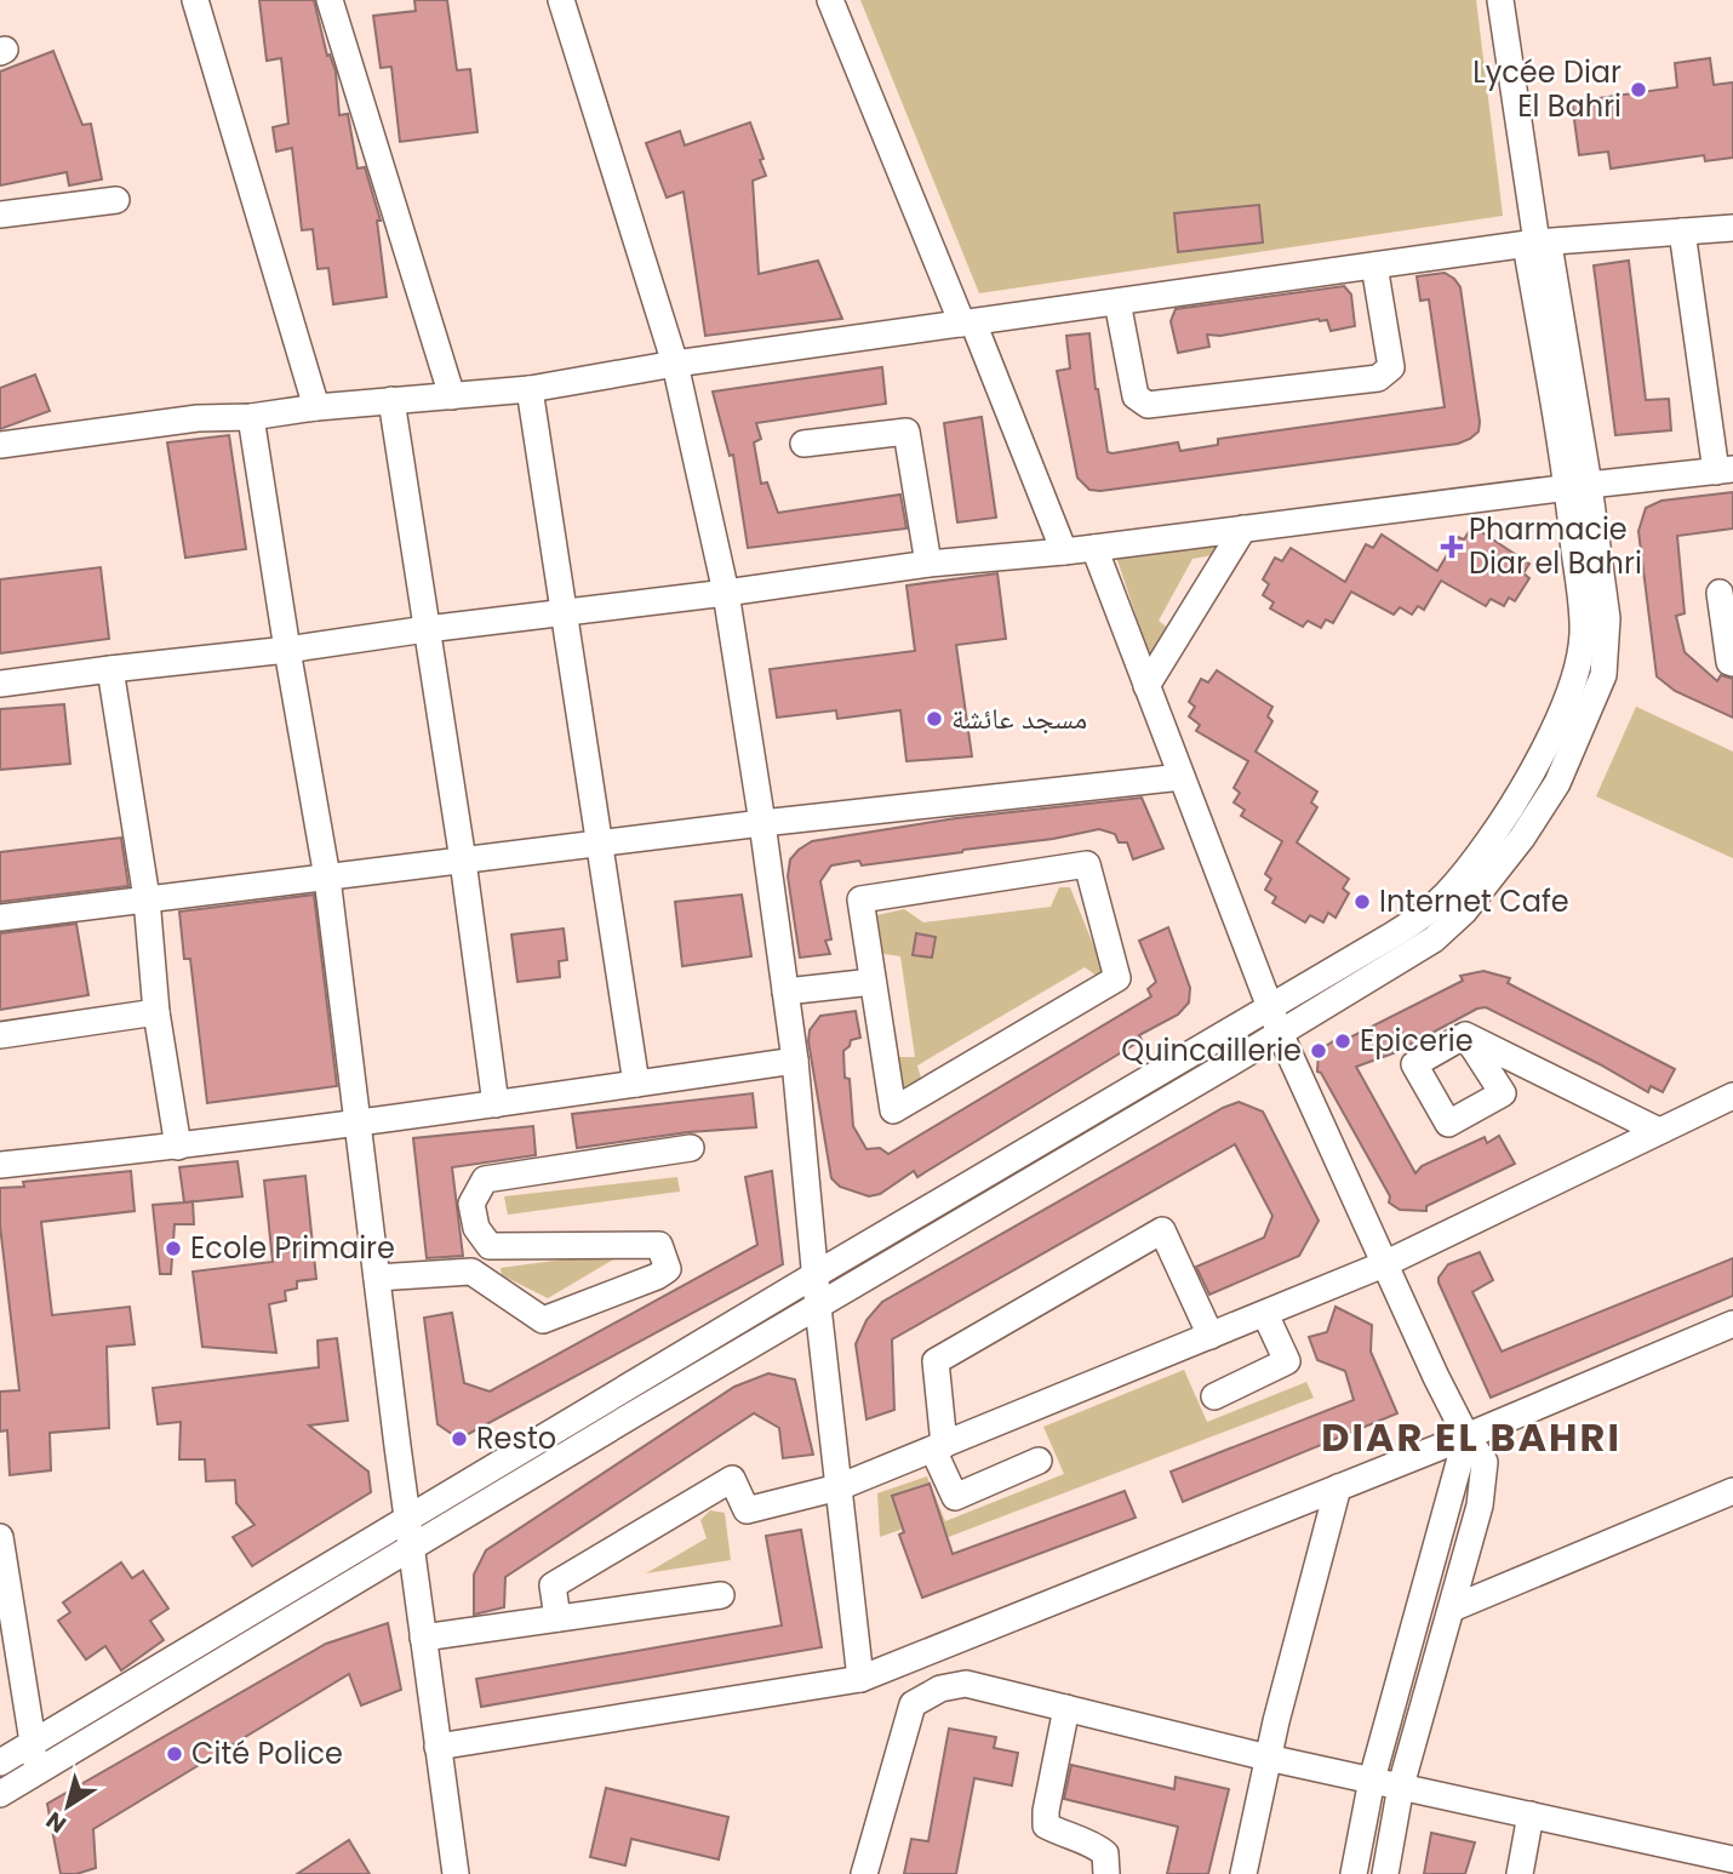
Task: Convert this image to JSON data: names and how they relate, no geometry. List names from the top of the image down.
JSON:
{
  "districts": ["DIAR EL BAHRI"],
  "places": {
    "other": [
      "Lycée Diar El Bahri",
      "مسجد عائشة",
      "Internet Cafe",
      "Epicerie",
      "Quincaillerie",
      "Ecole Primaire",
      "Resto",
      "Cité Police"
    ],
    "health": ["Pharmacie Diar el Bahri"]
  },
  "north": "bottom left"
}
